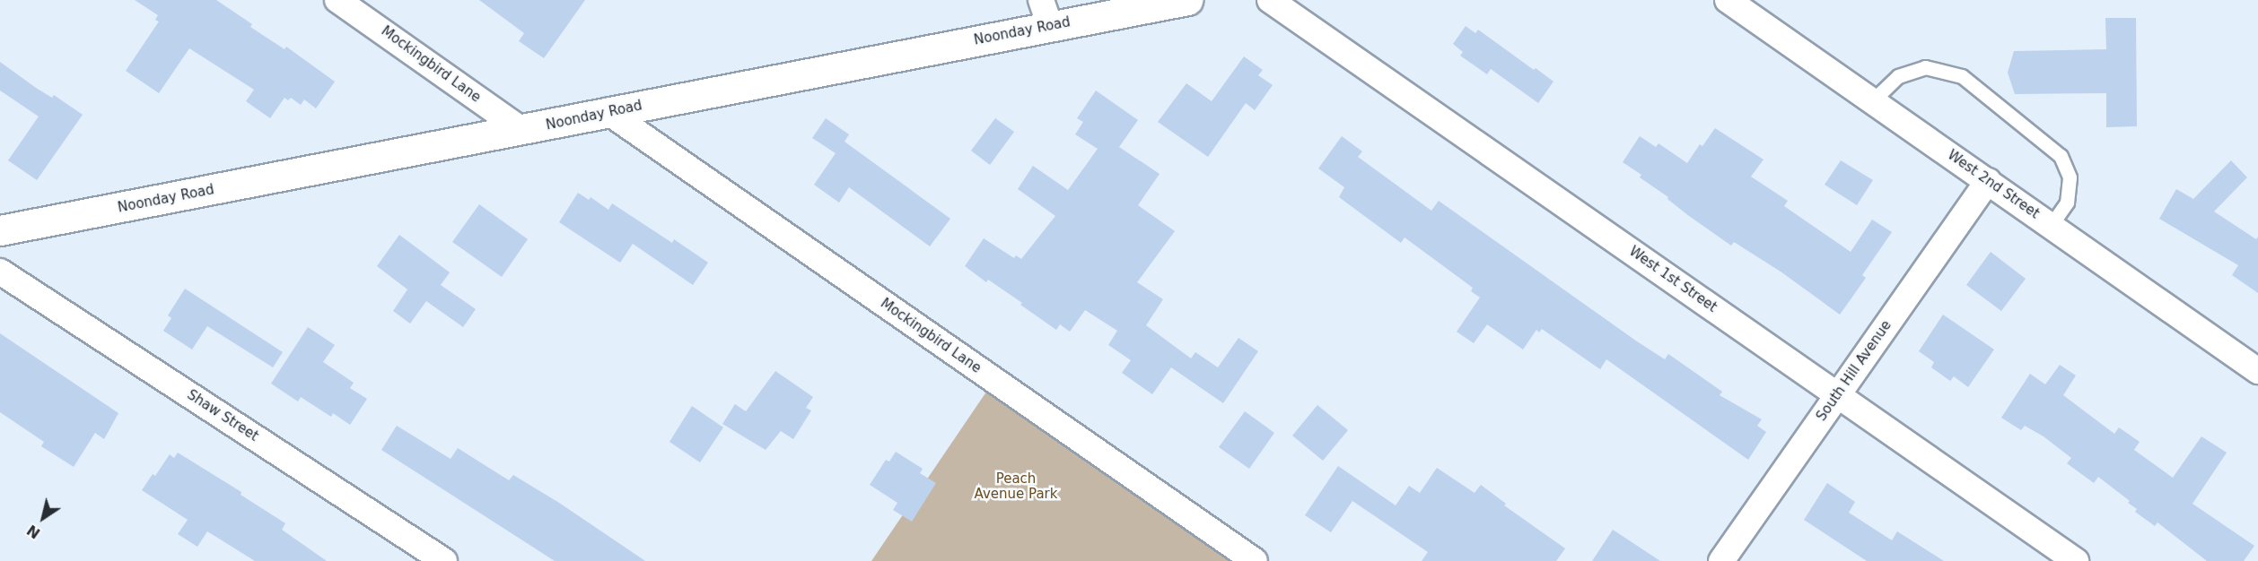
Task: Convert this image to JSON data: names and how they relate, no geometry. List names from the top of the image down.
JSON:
{
  "streets": {
    "street": [
      "Noonday Road",
      "Mockingbird Lane",
      "West 2nd Street",
      "West 1st Street",
      "South Hill Avenue",
      "Shaw Street"
    ]
  },
  "crossings": [
    ["Noonday Road", "Mockingbird Lane"],
    ["West 2nd Street", "South Hill Avenue"],
    ["West 1st Street", "South Hill Avenue"]
  ],
  "parks": ["Peach Avenue Park"],
  "north": "bottom left"
}
